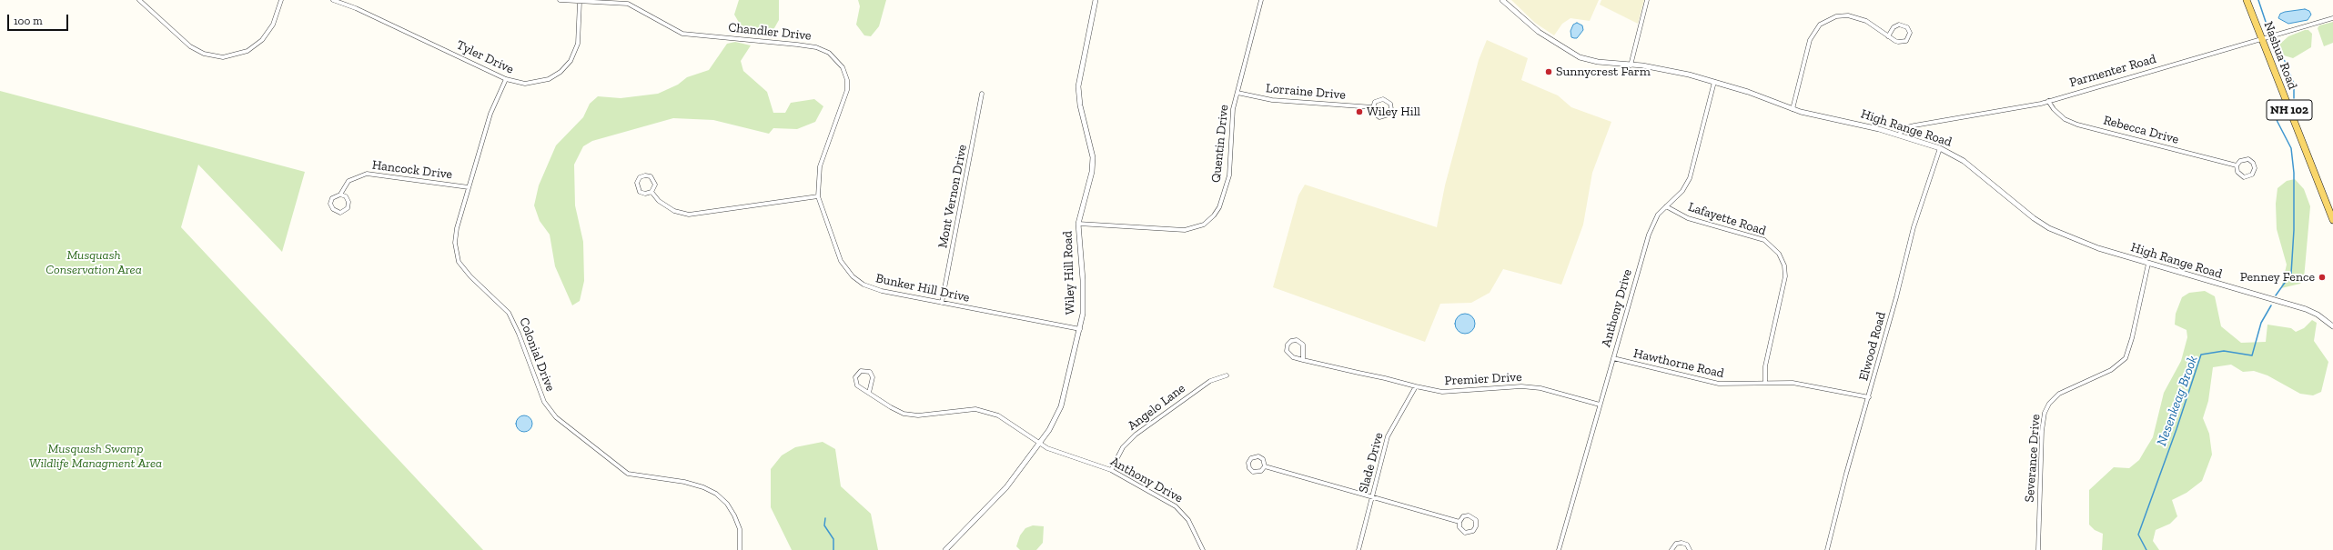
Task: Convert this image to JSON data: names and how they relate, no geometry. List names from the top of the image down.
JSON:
{
  "streets": {
    "main road": ["Nashua Road", "NH 102"],
    "street": [
      "Chandler Drive",
      "Tyler Drive",
      "Parmenter Road",
      "Lorraine Drive",
      "High Range Road",
      "Rebecca Drive",
      "Quentin Drive",
      "Hancock Drive",
      "Mont Vernon Drive",
      "Lafayette Road",
      "Wiley Hill Road",
      "Bunker Hill Drive",
      "Anthony Drive",
      "Elwood Road",
      "Colonial Drive",
      "Hawthorne Road",
      "Premier Drive",
      "Angelo Lane",
      "Severance Drive",
      "Slade Drive"
    ]
  },
  "crossings": [
    ["Chandler Drive", "Tyler Drive"],
    ["Chandler Drive", "Bunker Hill Drive"],
    ["Nashua Road", "Parmenter Road"],
    ["Tyler Drive", "Colonial Drive"],
    ["Parmenter Road", "High Range Road"],
    ["Parmenter Road", "Rebecca Drive"],
    ["Lorraine Drive", "Quentin Drive"],
    ["High Range Road", "Anthony Drive"],
    ["High Range Road", "Elwood Road"],
    ["High Range Road", "Severance Drive"],
    ["Quentin Drive", "Wiley Hill Road"],
    ["Hancock Drive", "Colonial Drive"],
    ["Mont Vernon Drive", "Bunker Hill Drive"],
    ["Lafayette Road", "Anthony Drive"],
    ["Lafayette Road", "Hawthorne Road"],
    ["Wiley Hill Road", "Bunker Hill Drive"],
    ["Wiley Hill Road", "Anthony Drive"],
    ["Anthony Drive", "Hawthorne Road"],
    ["Anthony Drive", "Premier Drive"],
    ["Anthony Drive", "Angelo Lane"],
    ["Elwood Road", "Hawthorne Road"],
    ["Premier Drive", "Slade Drive"]
  ],
  "water": ["Nesenkeag Brook"],
  "parks": ["Musquash Conservation Area", "Musquash Swamp Wildlife Managment Area"],
  "places": ["Sunnycrest Farm", "Wiley Hill", "Penney Fence"],
  "scale_bar": "100 m"
}
